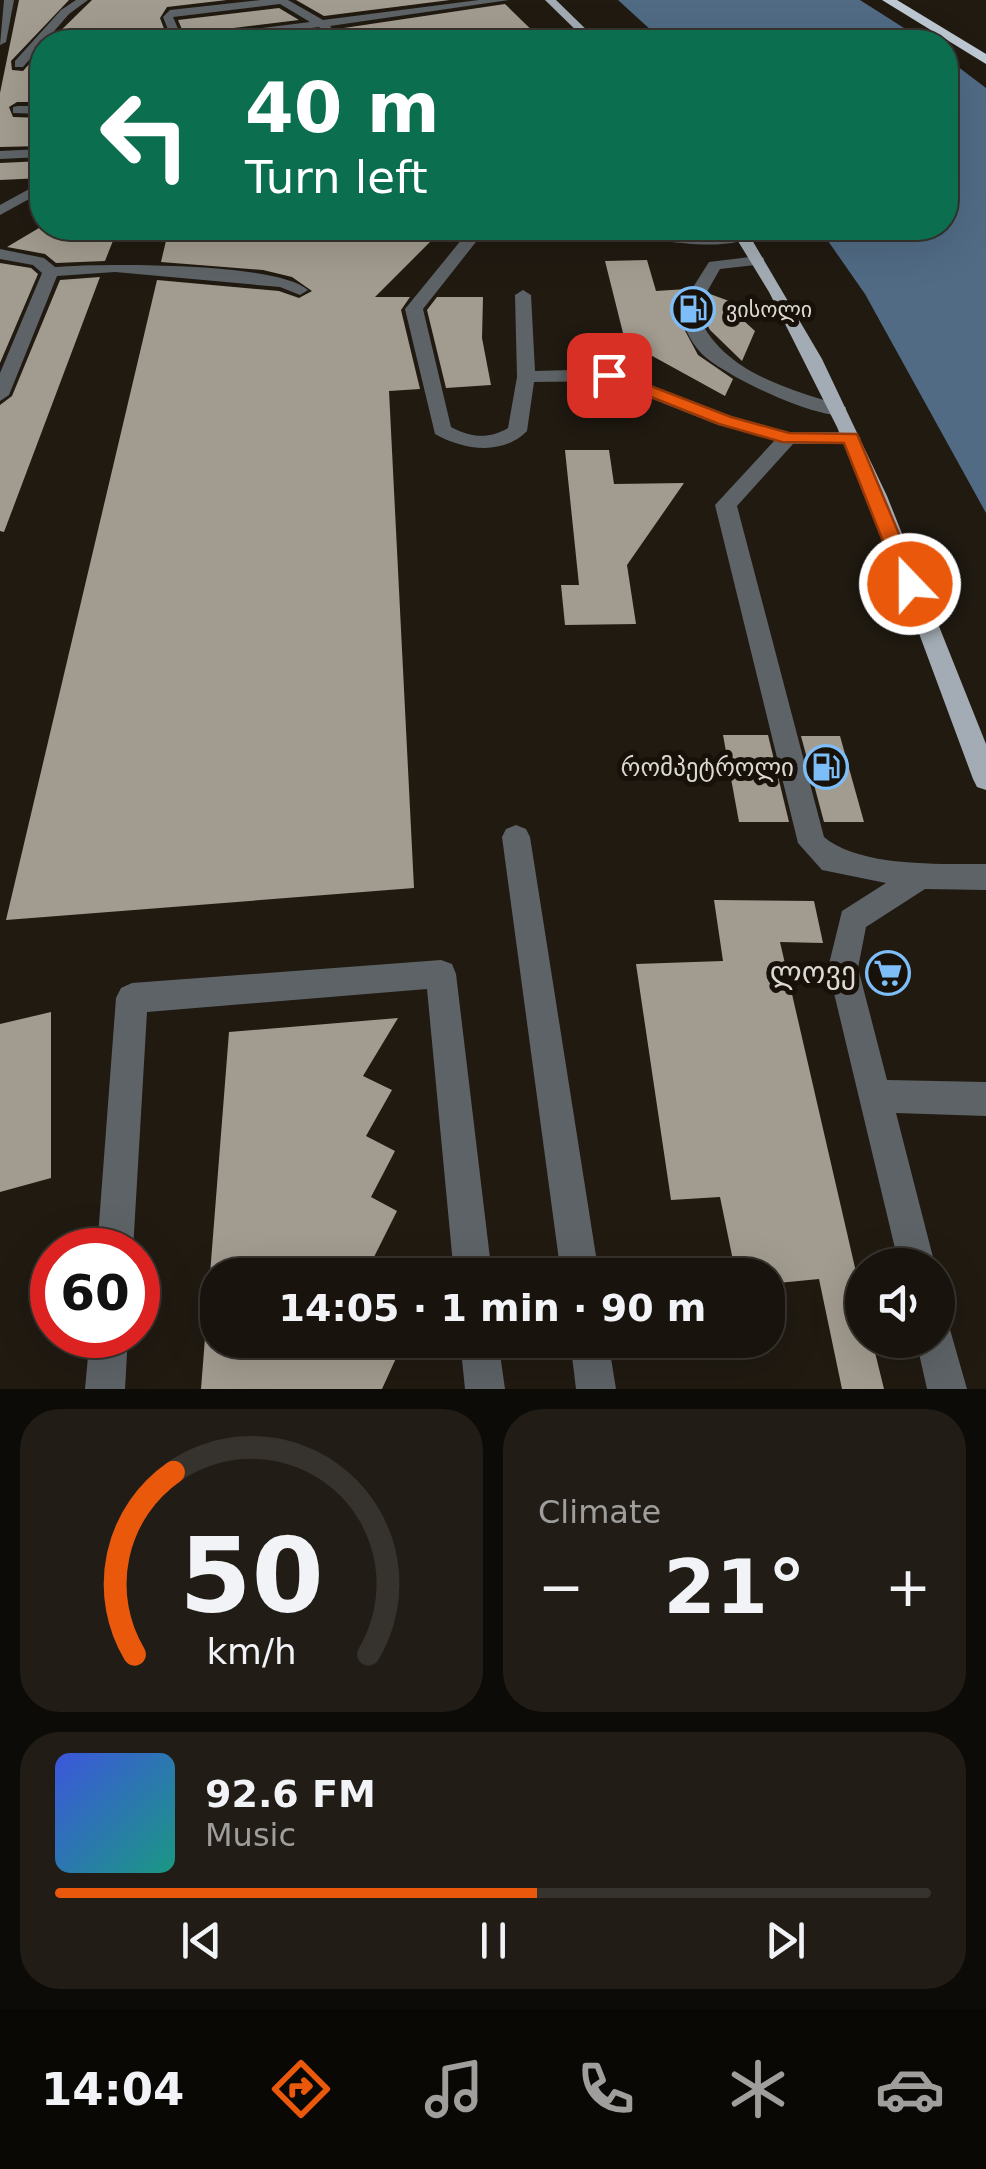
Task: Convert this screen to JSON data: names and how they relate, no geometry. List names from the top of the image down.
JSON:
{
  "places": {
    "fuel station": ["ვისოლი", "რომპეტროლი"],
    "supermarket": ["ლოვე"]
  },
  "page": {
    "turn": ["40 m", "Turn left"],
    "limit": "60",
    "trip": "14:05 · 1 min · 90 m",
    "tile": "Climate",
    "heat": ["−", "21°", "+"],
    "song": ["92.6 FM", "Music"],
    "tabs": "14:04",
    "gauge": ["50", "km/h"]
  }
}
